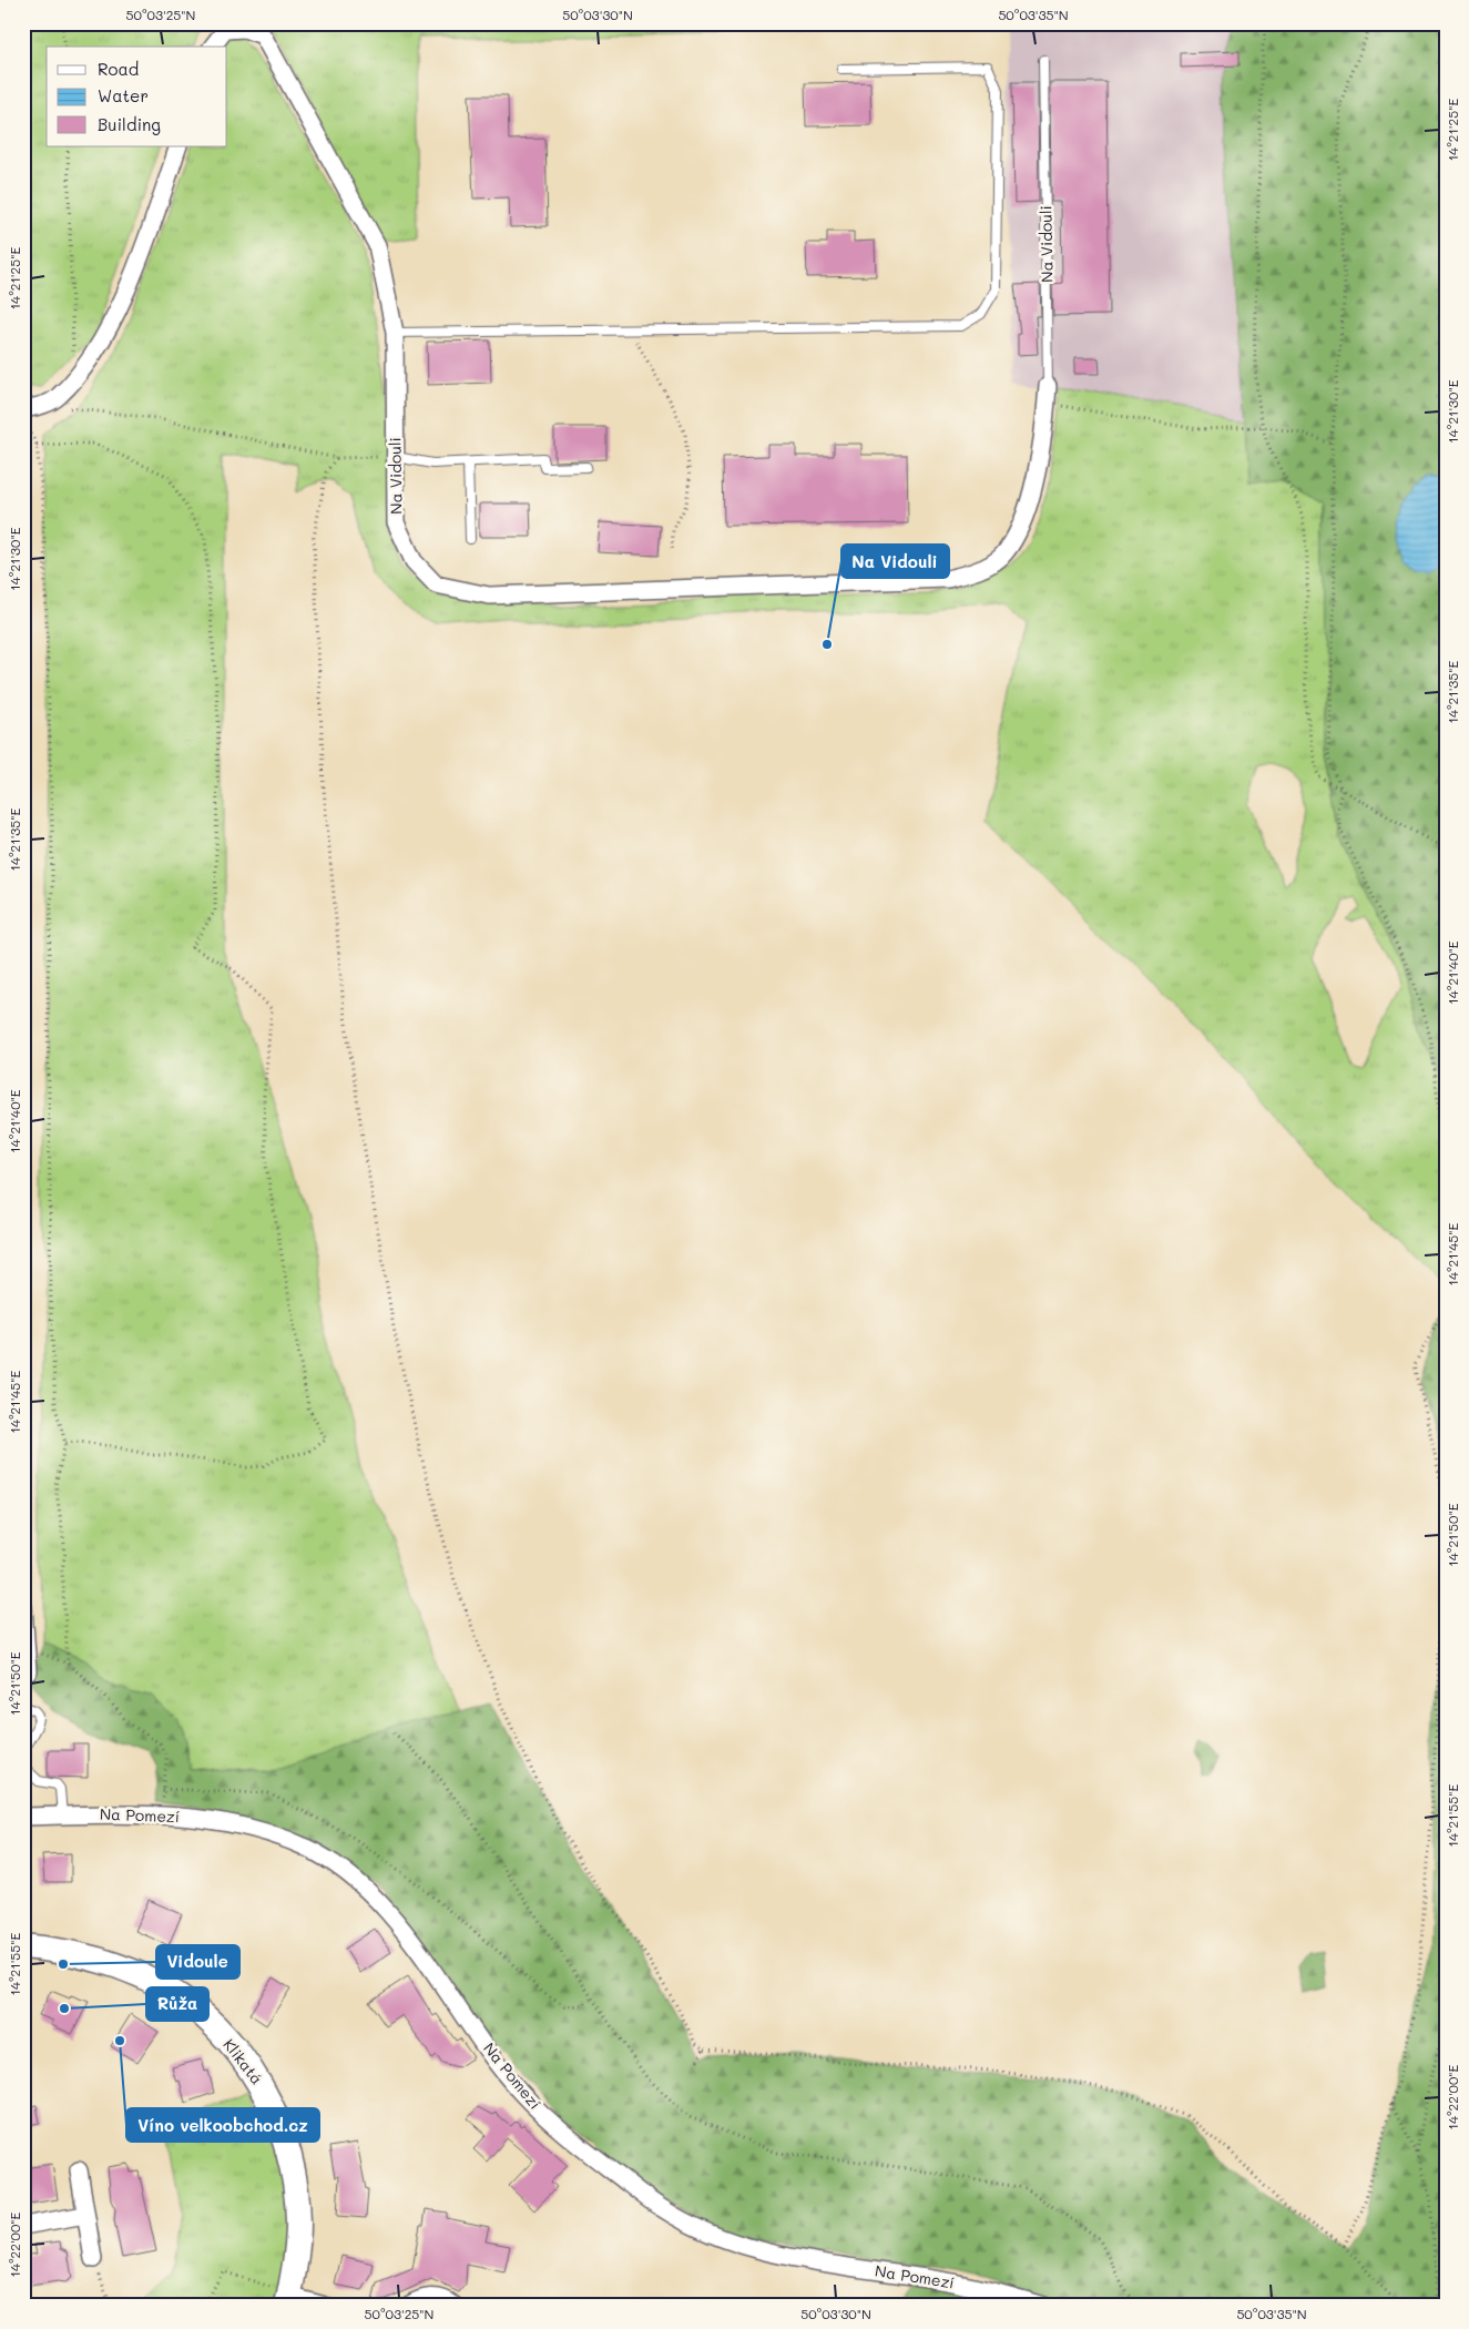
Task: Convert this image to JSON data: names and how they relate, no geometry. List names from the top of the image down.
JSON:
{
  "streets": {
    "street": ["Na Vidouli", "Na Pomezí", "Klikatá"]
  },
  "places": [
    "Na Vidouli",
    "Vidoule",
    "Růža",
    "Víno velkoobchod.cz"
  ],
  "legend": ["Road", "Water", "Building"],
  "coordinates": [
    "50°03'25\"N",
    "50°03'30\"N",
    "50°03'35\"N",
    "14°21'25\"E",
    "14°21'30\"E",
    "14°21'35\"E",
    "14°21'40\"E",
    "14°21'45\"E",
    "14°21'50\"E",
    "14°21'55\"E",
    "14°22'00\"E"
  ]
}
